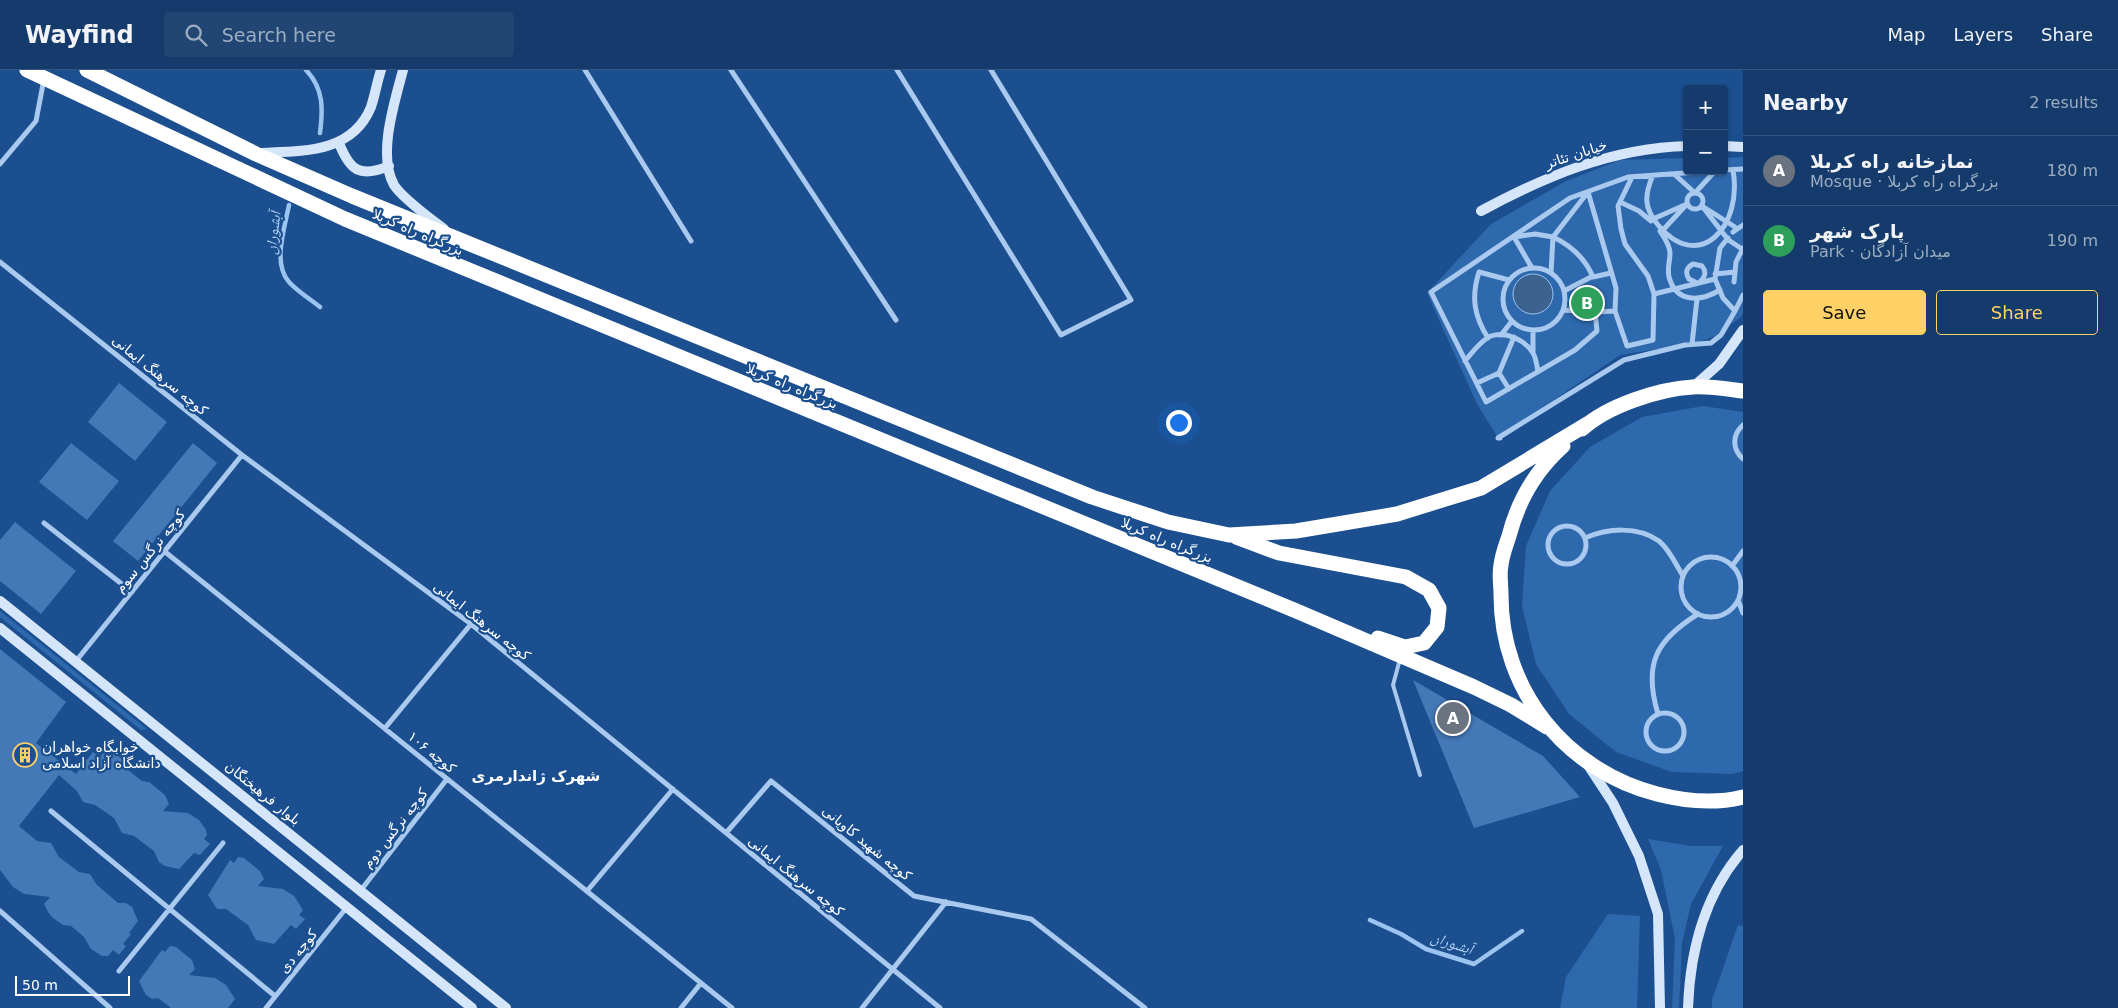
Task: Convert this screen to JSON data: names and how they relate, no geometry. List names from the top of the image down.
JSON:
{
  "streets": {
    "highway": ["بزرگراه راه کربلا"],
    "main road": ["خیابان تئاتر", "بلوار فرهیختگان"],
    "street": [
      "کوچه سرهنگ ایمانی",
      "کوچه نرگس سوم",
      "کوچه ۱۰۶",
      "کوچه نرگس دوم",
      "کوچه شهید کاویانی",
      "کوچه دی"
    ]
  },
  "crossings": [
    ["کوچه سرهنگ ایمانی", "کوچه نرگس سوم"],
    ["کوچه سرهنگ ایمانی", "کوچه شهید کاویانی"],
    ["کوچه نرگس سوم", "کوچه ۱۰۶"],
    ["کوچه نرگس سوم", "بلوار فرهیختگان"],
    ["کوچه ۱۰۶", "کوچه نرگس دوم"],
    ["بلوار فرهیختگان", "کوچه نرگس دوم"]
  ],
  "districts": ["شهرک ژاندارمری"],
  "water": ["آبشوران"],
  "places": {
    "building": ["خوابگاه خواهران دانشگاه آزاد اسلامی"]
  },
  "scale_bar": "50 m",
  "page": {
    "header": "Wayfind",
    "search": "Search here",
    "nav": ["Map", "Layers", "Share"],
    "heading": ["Nearby", "2 results"],
    "map_buttons": ["+", "−"],
    "list": [
      {
        "mark": "A",
        "name": "نمازخانه راه کربلا",
        "note": "Mosque · بزرگراه راه کربلا",
        "value": "180 m"
      },
      {
        "mark": "B",
        "name": "پارک شهر",
        "note": "Park · میدان آزادگان",
        "value": "190 m"
      }
    ],
    "buttons": ["Save", "Share"],
    "pins": ["B", "A"],
    "scale": "50 m"
  }
}
